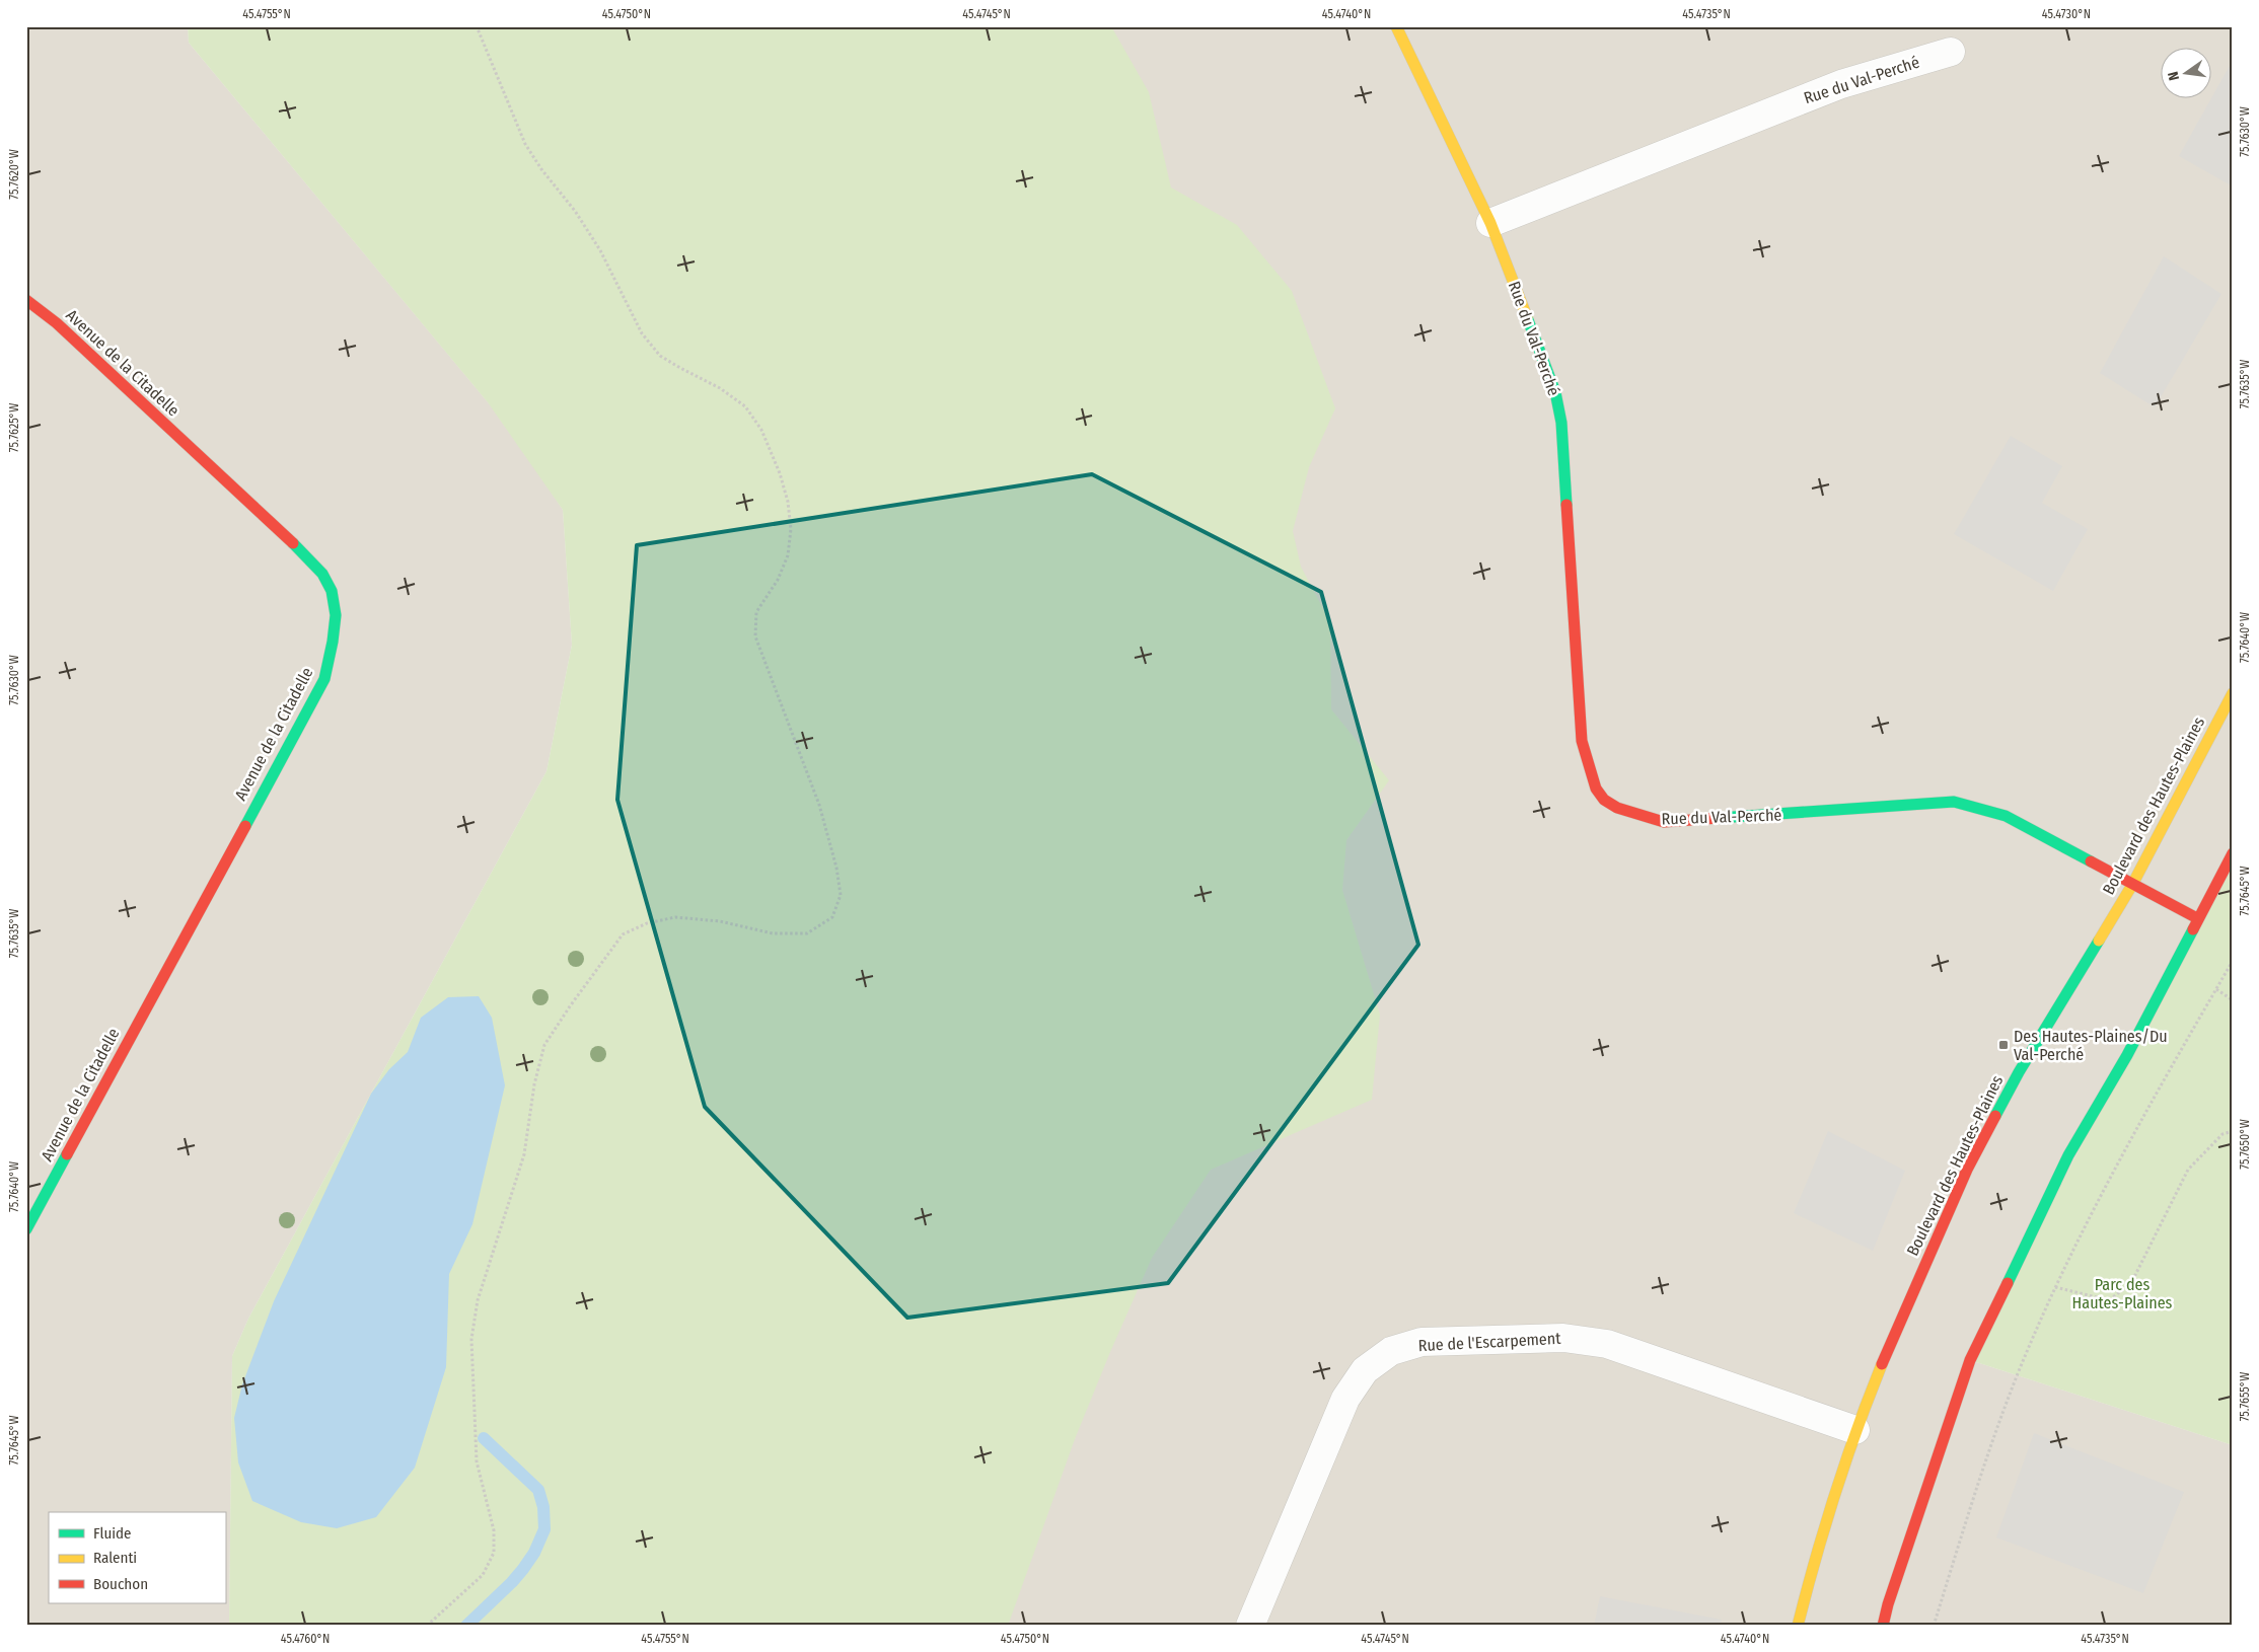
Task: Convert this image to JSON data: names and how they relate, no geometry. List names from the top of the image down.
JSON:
{
  "streets": {
    "street": [
      "Rue du Val-Perché",
      "Avenue de la Citadelle",
      "Boulevard des Hautes-Plaines",
      "Rue de l'Escarpement"
    ]
  },
  "crossings": [
    ["Rue du Val-Perché", "Boulevard des Hautes-Plaines"],
    ["Boulevard des Hautes-Plaines", "Rue de l'Escarpement"]
  ],
  "parks": ["Parc des Hautes-Plaines"],
  "places": {
    "transit": ["Des Hautes-Plaines/Du Val-Perché"]
  },
  "legend": ["Fluide", "Ralenti", "Bouchon"],
  "north": "left",
  "coordinates": [
    "45.4755°N",
    "45.4750°N",
    "45.4745°N",
    "45.4740°N",
    "45.4735°N",
    "45.4730°N",
    "75.7630°W",
    "75.7620°W",
    "75.7635°W",
    "75.7625°W",
    "75.7640°W",
    "75.7645°W",
    "75.7650°W",
    "75.7655°W",
    "45.4760°N"
  ]
}
